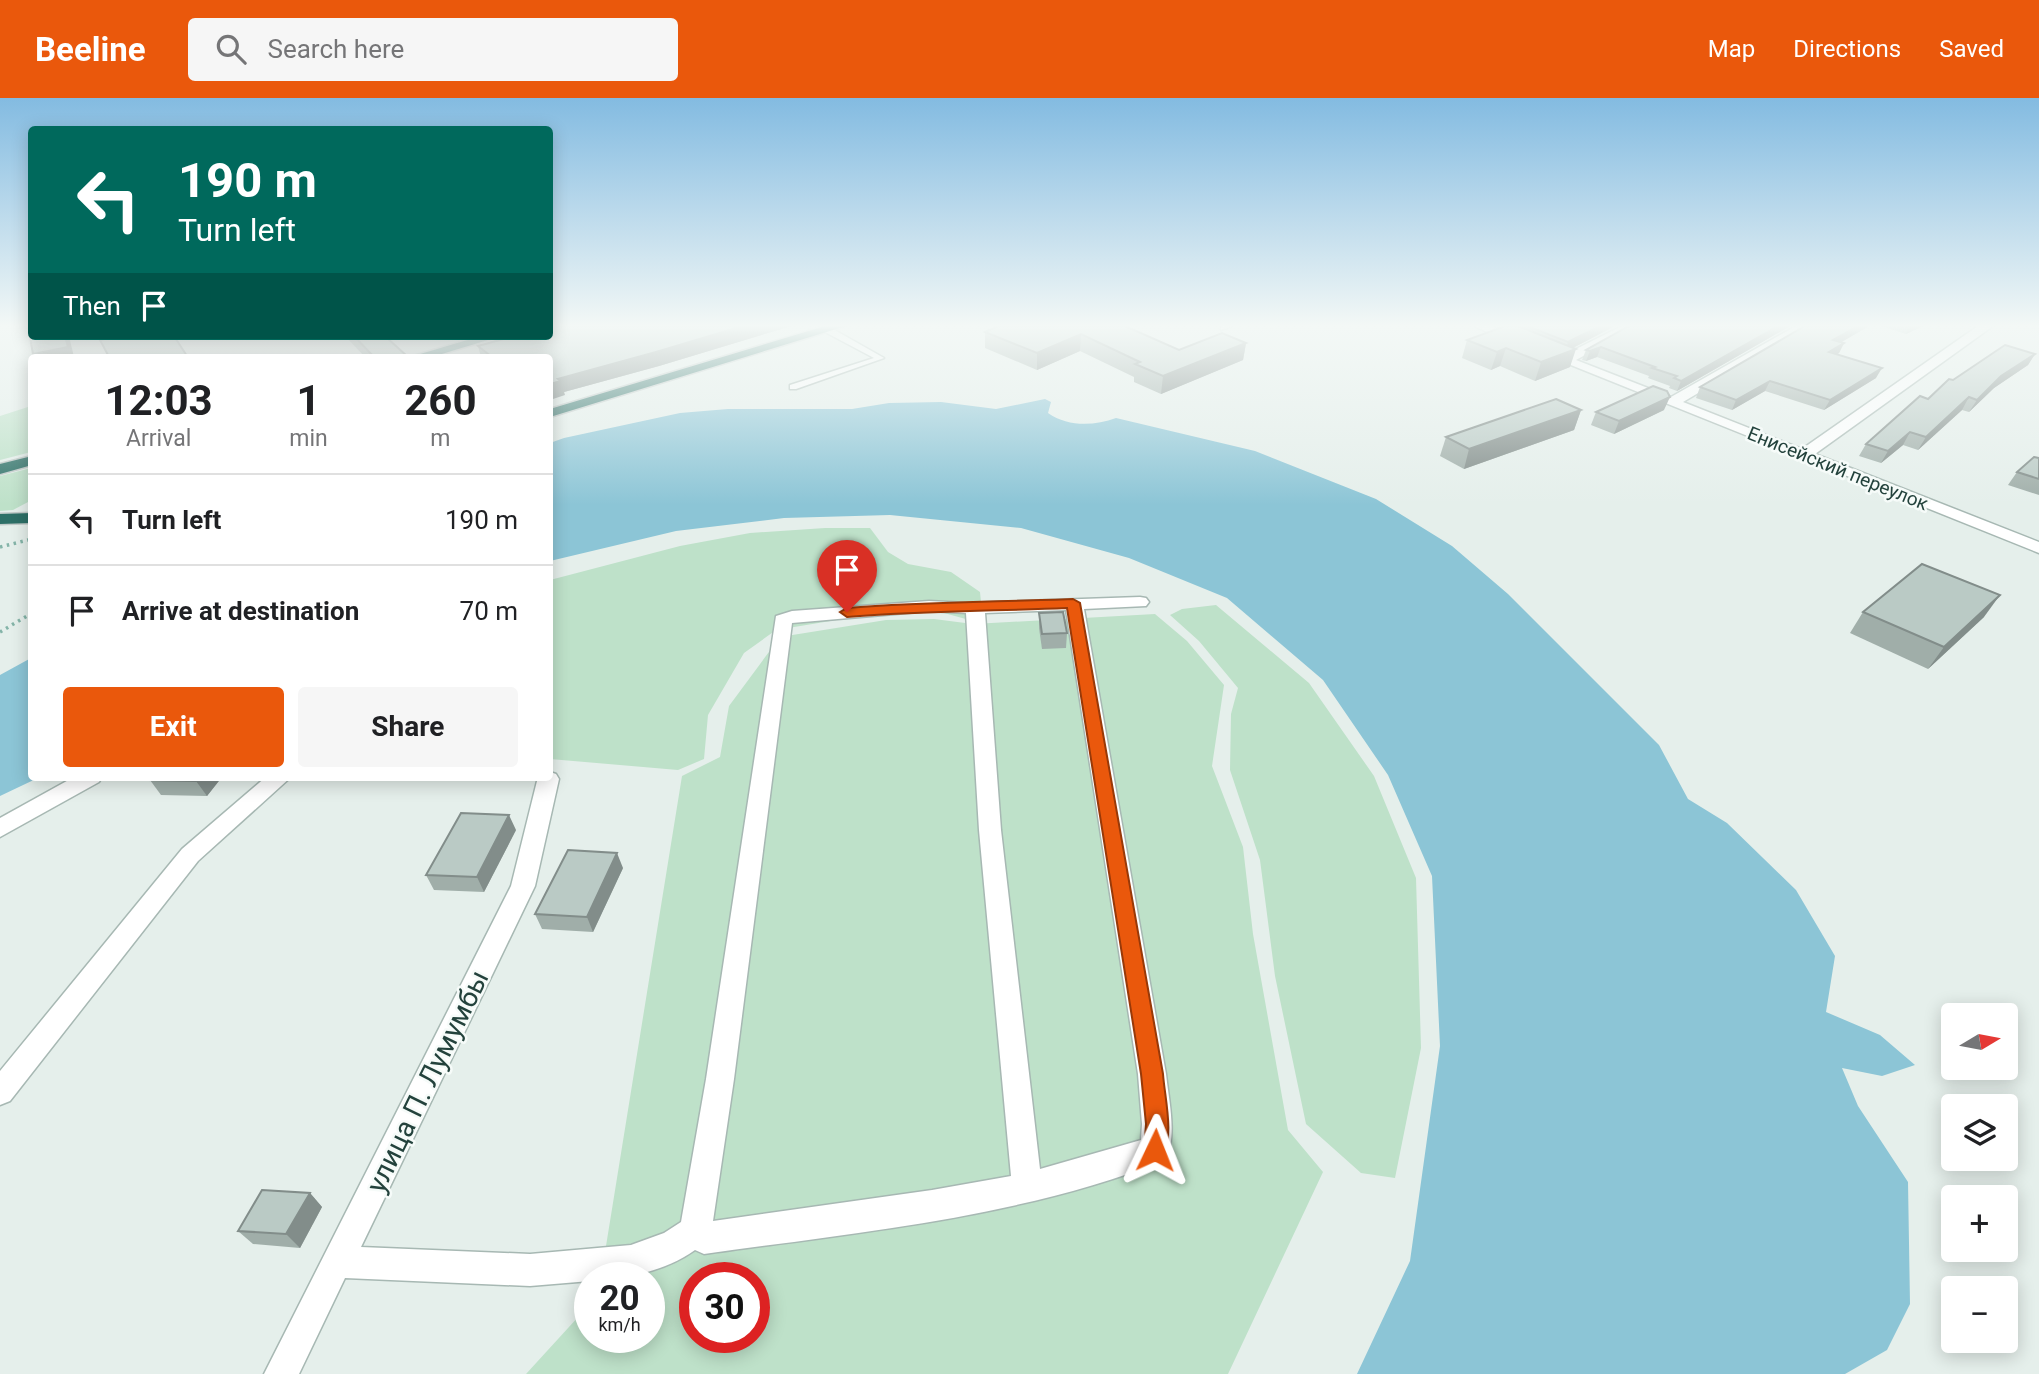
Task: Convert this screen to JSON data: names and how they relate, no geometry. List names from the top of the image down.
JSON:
{
  "streets": {
    "street": ["Енисейский переулок", "улица П. Лумумбы"]
  },
  "north": "right",
  "page": {
    "header": "Beeline",
    "search": "Search here",
    "nav": ["Map", "Directions", "Saved"],
    "turn": ["190 m", "Turn left"],
    "then": "Then",
    "eta": [
      "12:03",
      "Arrival",
      "1",
      "min",
      "260",
      "m"
    ],
    "list": [
      {
        "name": "Turn left",
        "value": "190 m"
      },
      {
        "name": "Arrive at destination",
        "value": "70 m"
      }
    ],
    "buttons": ["Exit", "Share"],
    "map_buttons": ["+", "−"],
    "speed": "20 km/h",
    "limit": "30"
  }
}
